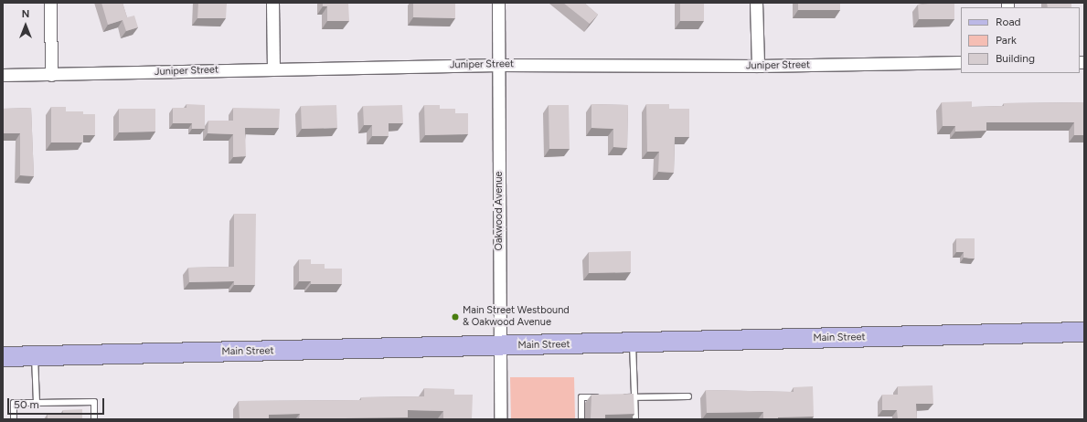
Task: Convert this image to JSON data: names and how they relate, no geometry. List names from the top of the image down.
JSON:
{
  "streets": {
    "main road": ["Main Street"],
    "street": ["Juniper Street", "Oakwood Avenue"]
  },
  "crossings": [
    ["Juniper Street", "Oakwood Avenue"],
    ["Oakwood Avenue", "Main Street"]
  ],
  "places": ["Main Street Westbound & Oakwood Avenue"],
  "legend": ["Road", "Park", "Building"],
  "scale_bar": "50 m",
  "north": "top"
}
